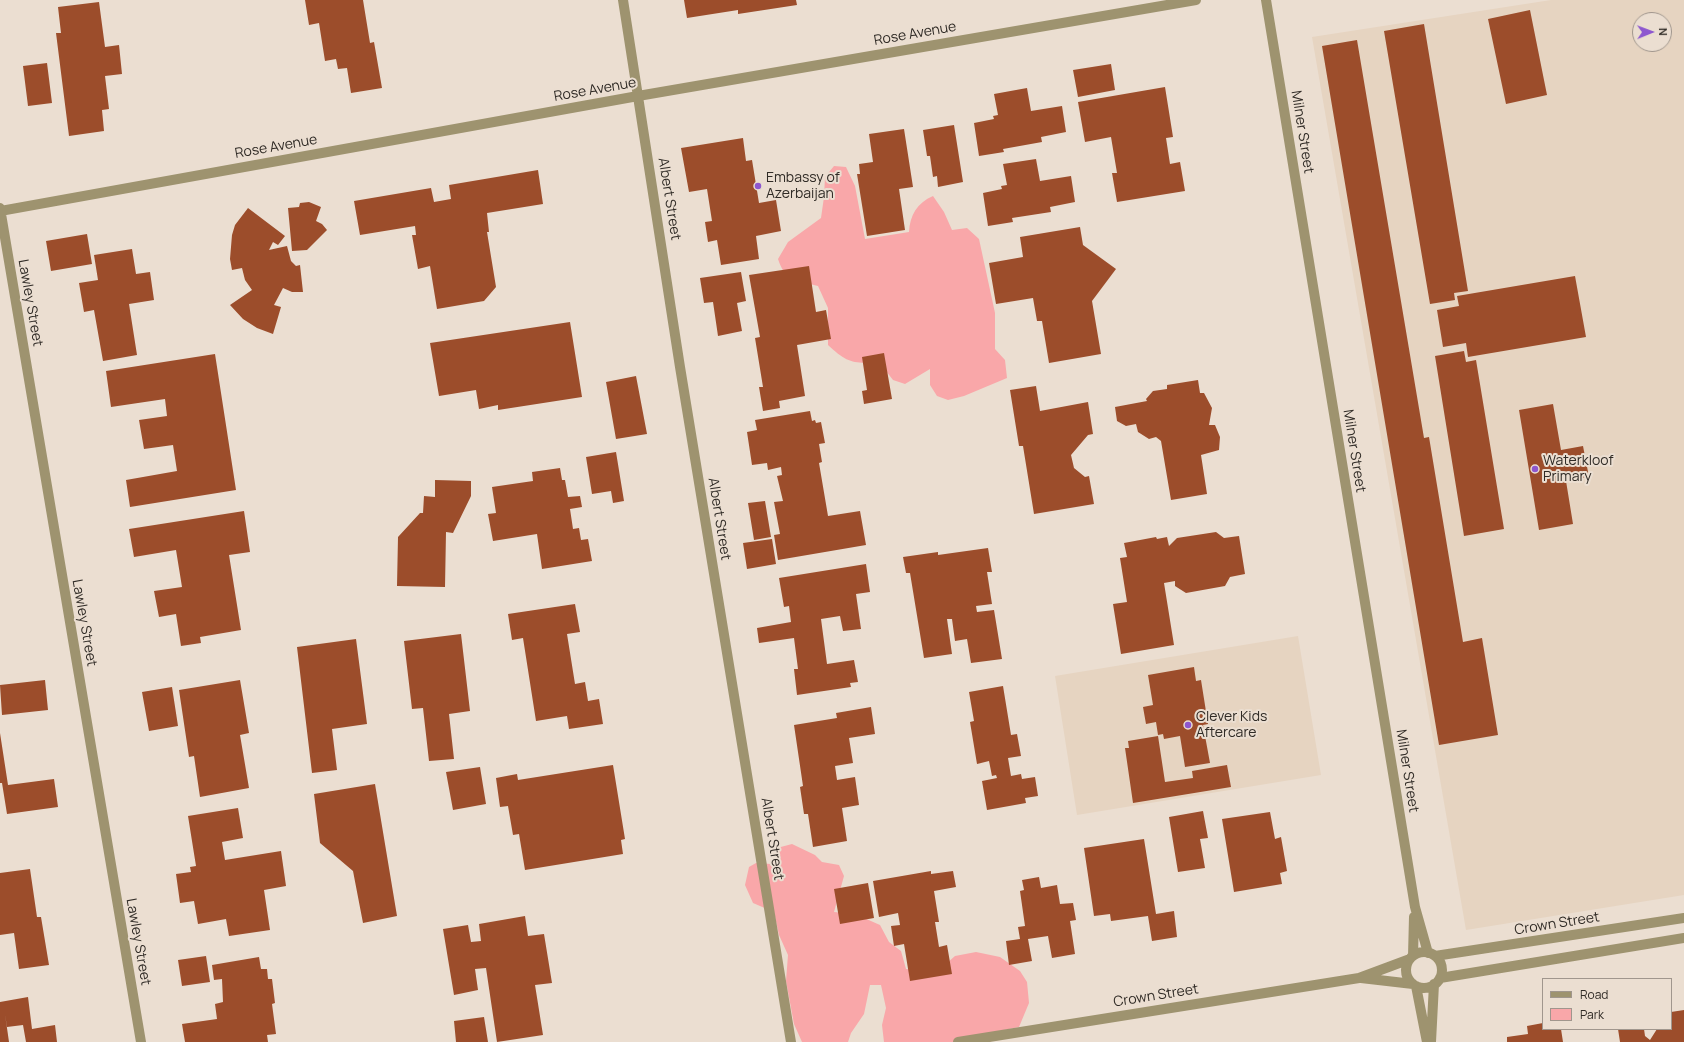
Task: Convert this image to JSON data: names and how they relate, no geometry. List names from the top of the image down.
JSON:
{
  "streets": {
    "street": [
      "Rose Avenue",
      "Milner Street",
      "Albert Street",
      "Lawley Street",
      "Crown Street"
    ]
  },
  "crossings": [
    ["Rose Avenue", "Albert Street"],
    ["Rose Avenue", "Lawley Street"],
    ["Milner Street", "Crown Street"]
  ],
  "places": ["Embassy of Azerbaijan", "Waterkloof Primary", "Clever Kids Aftercare"],
  "legend": ["Road", "Park"],
  "north": "right"
}
